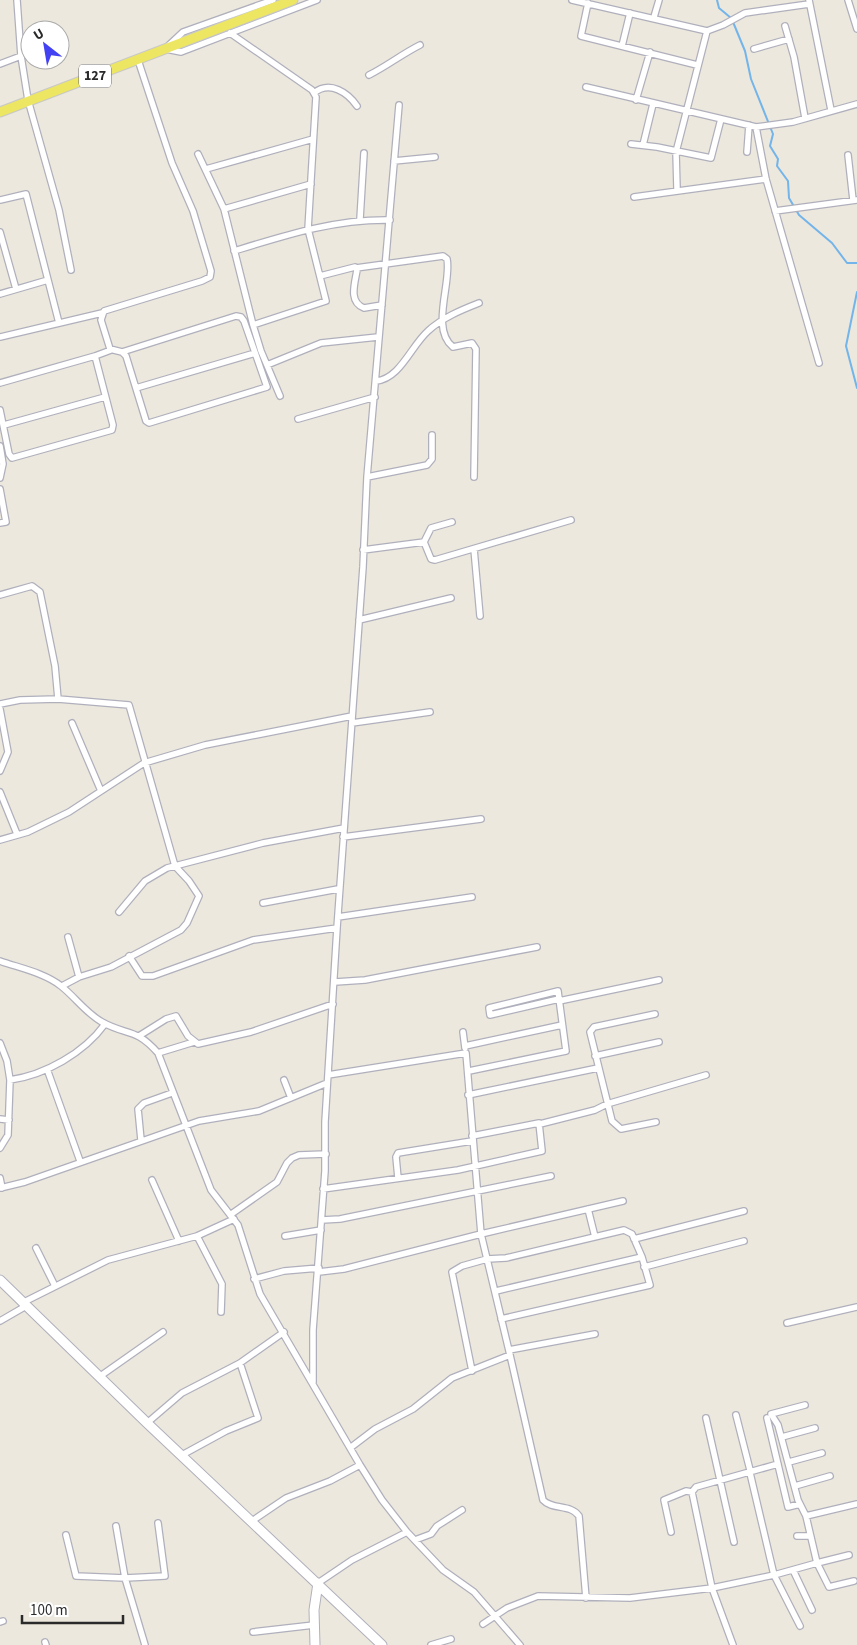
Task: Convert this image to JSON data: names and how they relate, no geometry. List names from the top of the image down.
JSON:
{
  "streets": {
    "main road": ["127"]
  },
  "scale_bar": "100 m",
  "north": "top left"
}
